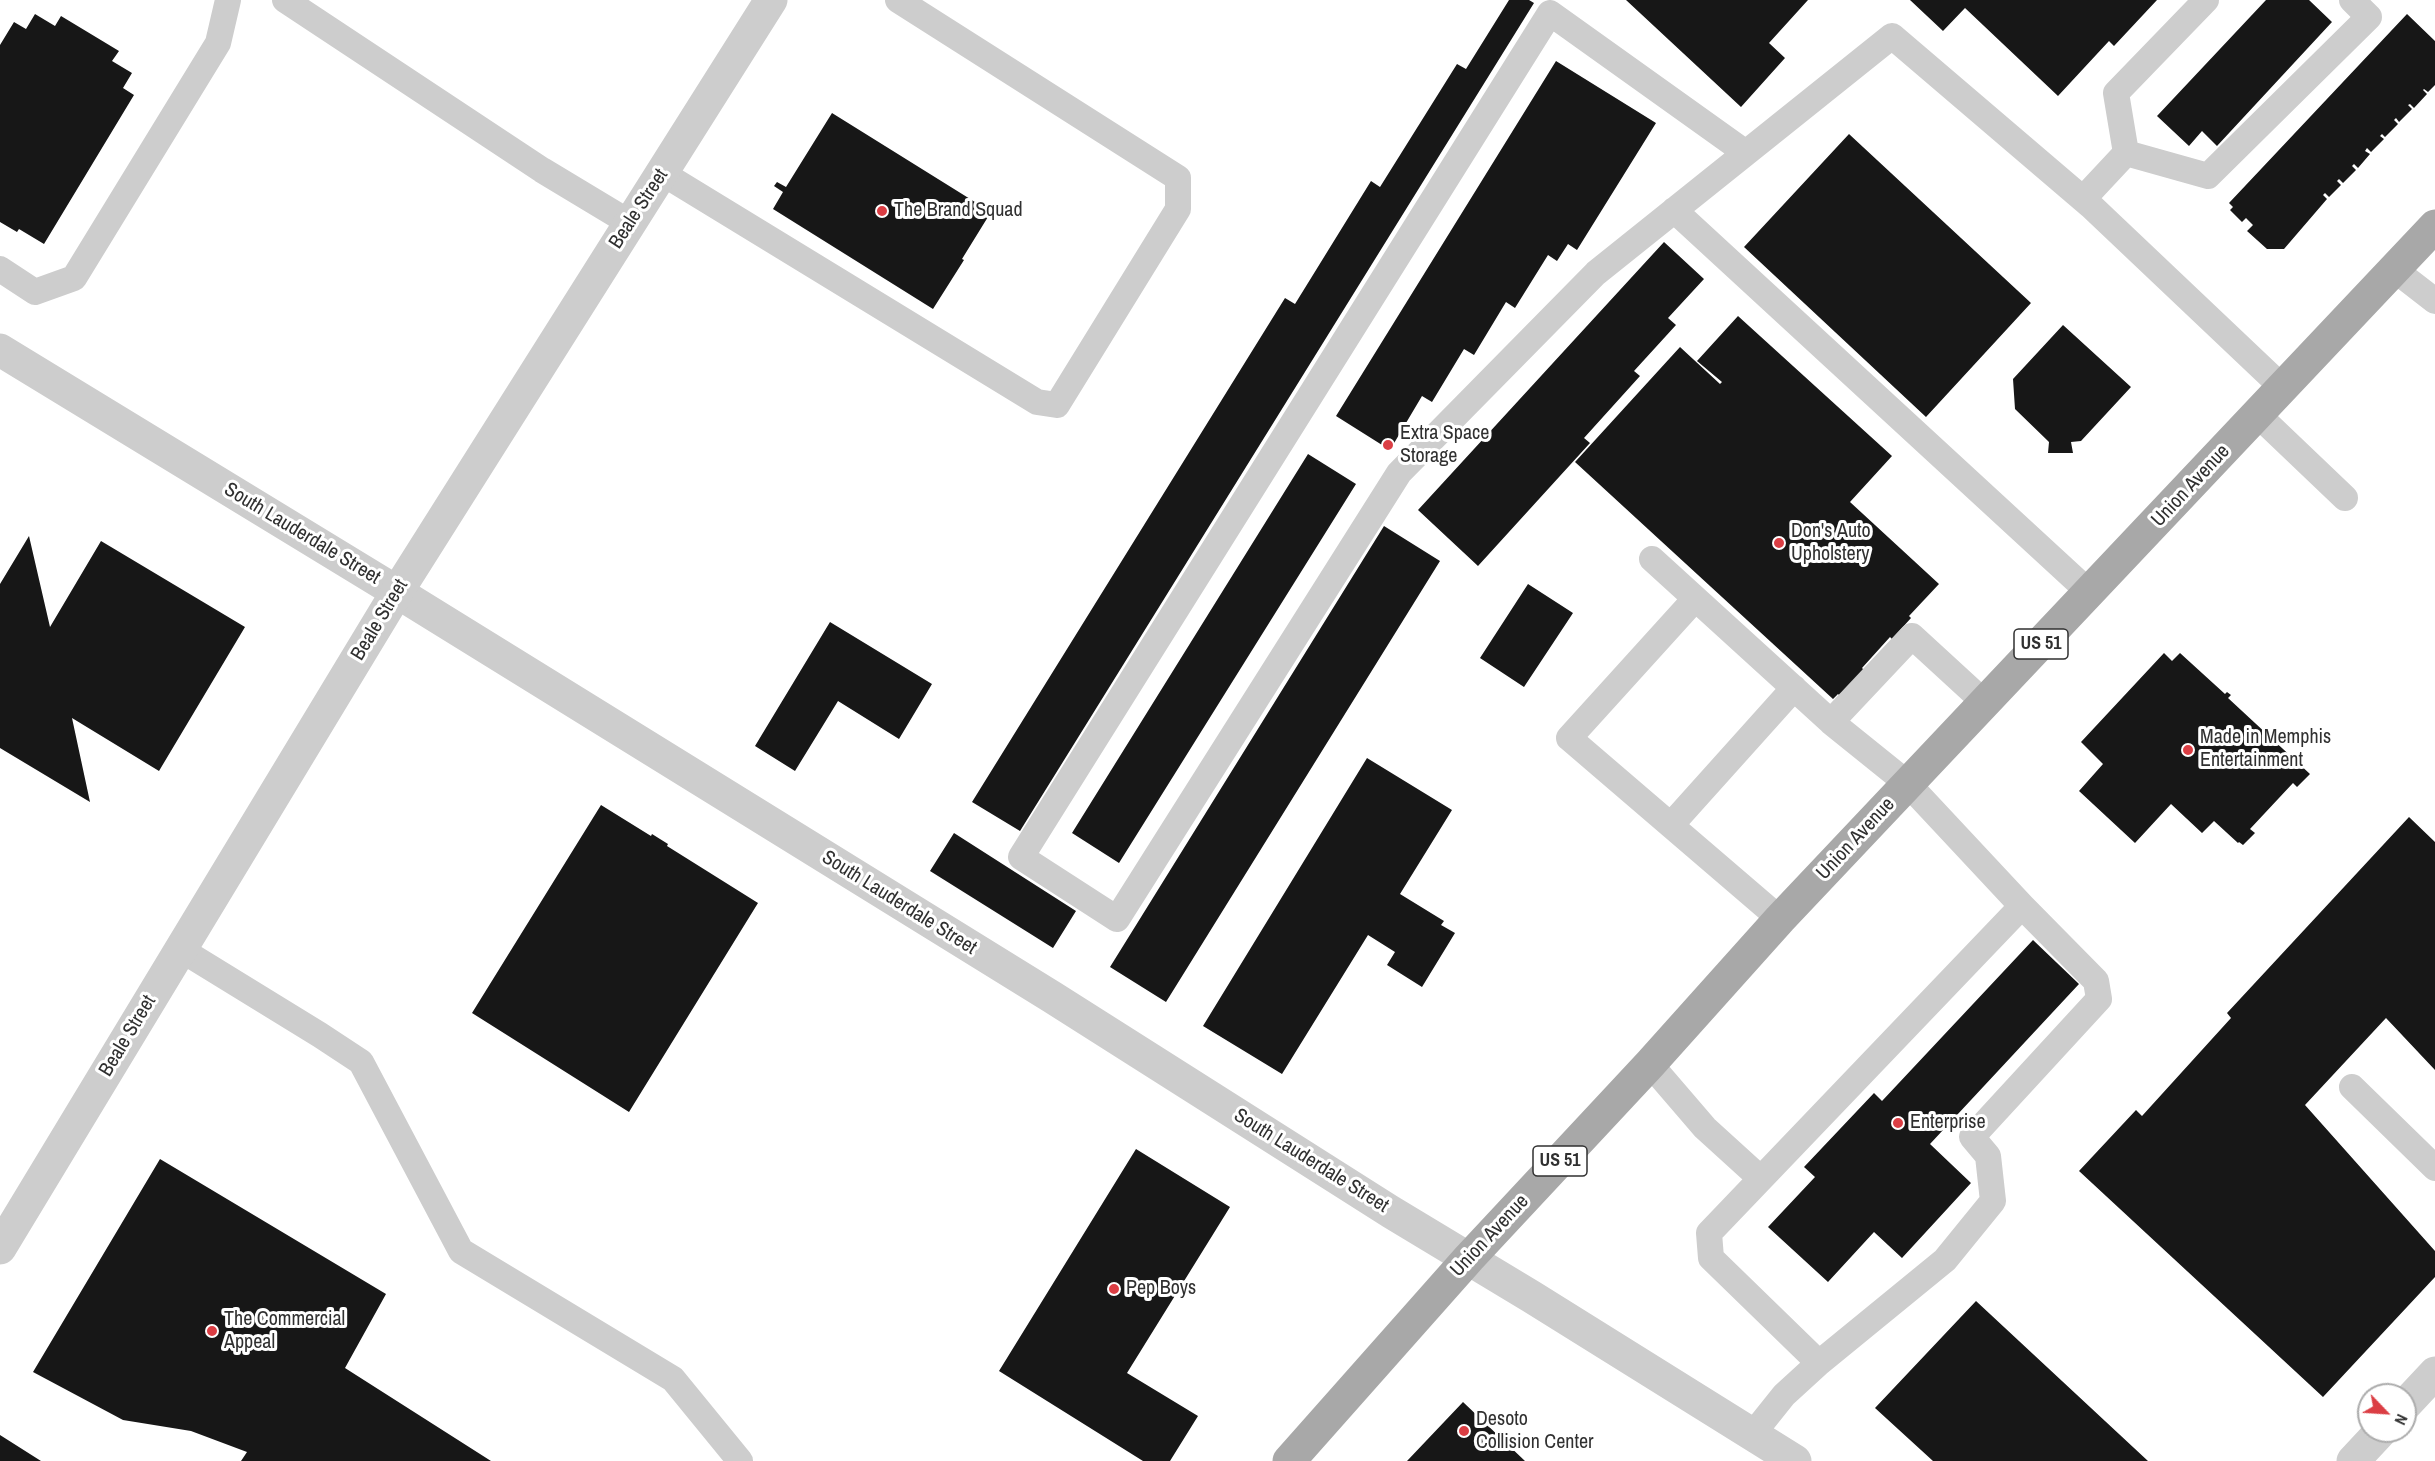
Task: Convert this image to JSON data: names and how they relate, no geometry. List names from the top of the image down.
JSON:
{
  "streets": {
    "main road": ["Union Avenue", "US 51"],
    "street": ["Beale Street", "South Lauderdale Street"]
  },
  "crossings": [
    ["Beale Street", "South Lauderdale Street"],
    ["Union Avenue", "South Lauderdale Street"]
  ],
  "places": [
    "The Brand Squad",
    "Extra Space Storage",
    "Don's Auto Upholstery",
    "Made in Memphis Entertainment",
    "Enterprise",
    "Pep Boys",
    "The Commercial Appeal",
    "Desoto Collision Center"
  ],
  "north": "bottom right"
}
